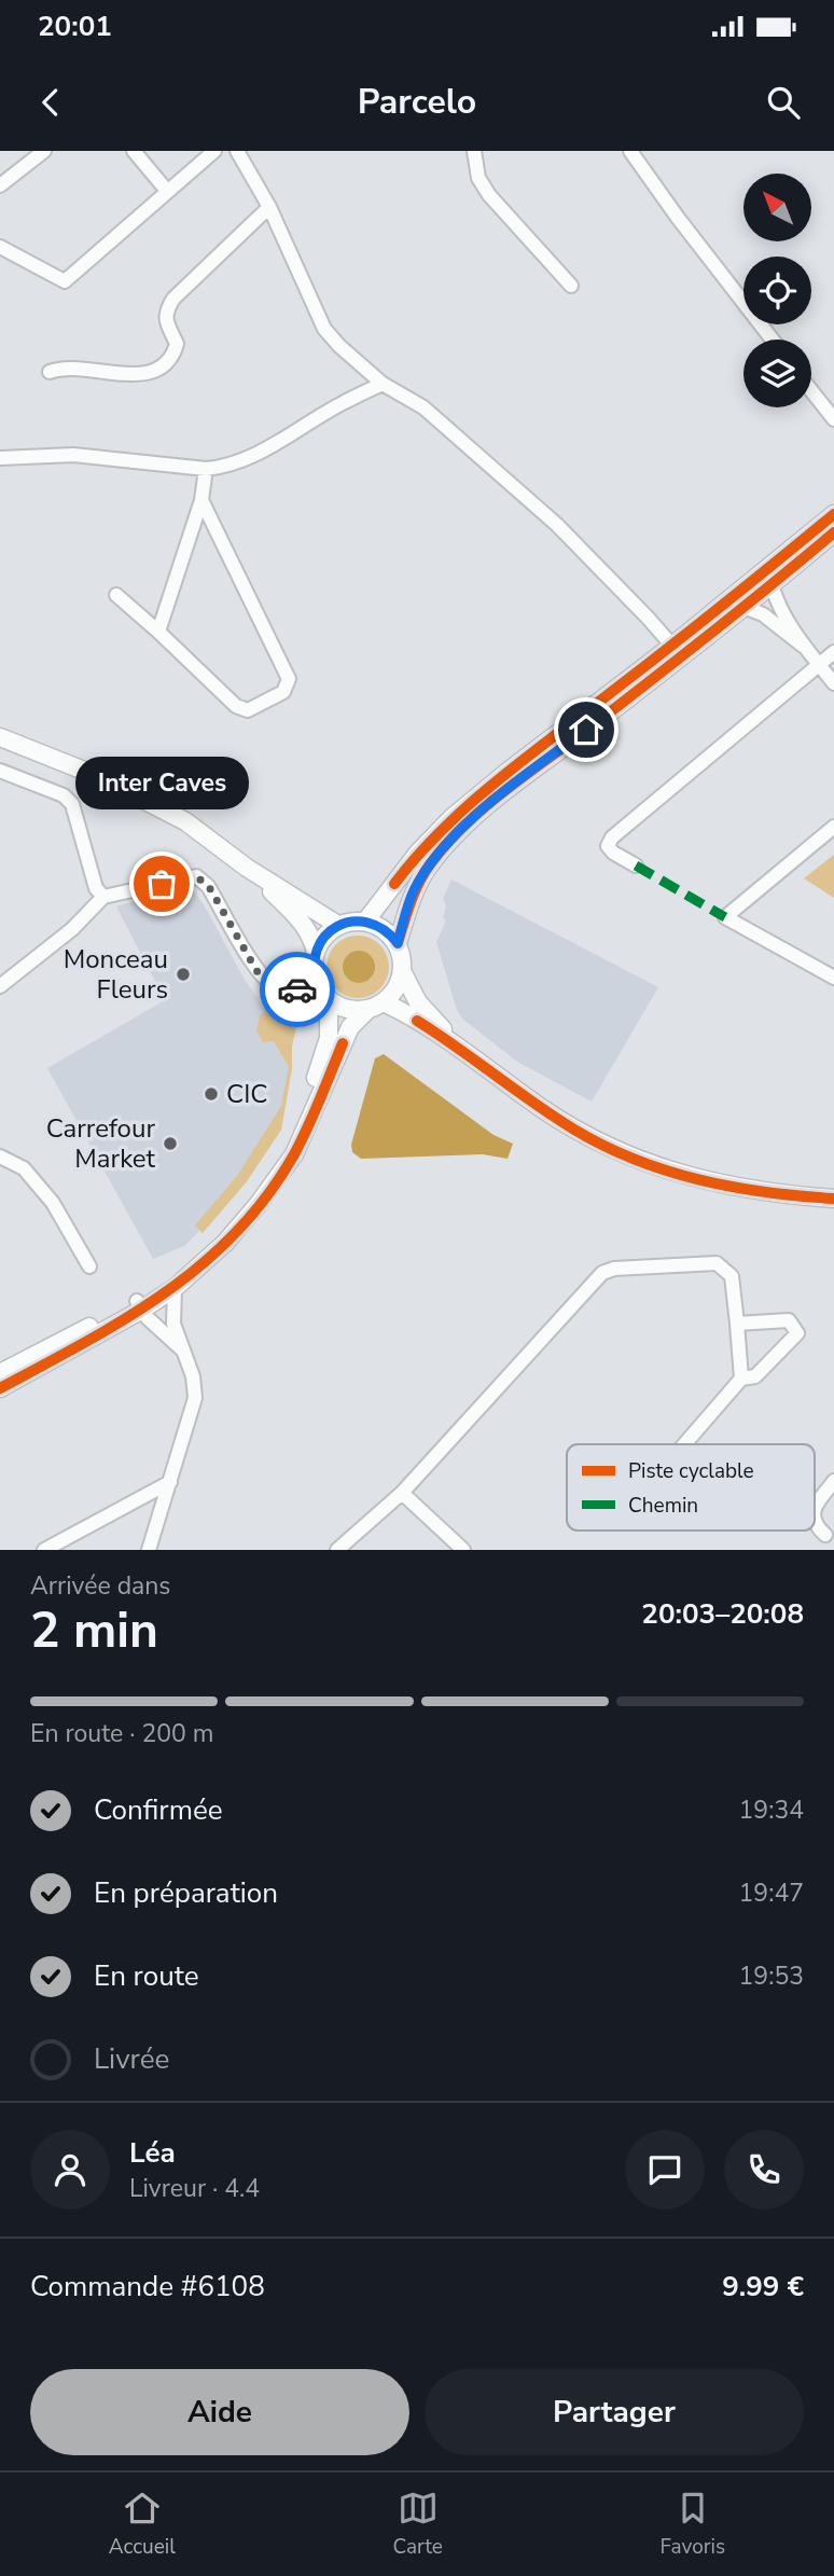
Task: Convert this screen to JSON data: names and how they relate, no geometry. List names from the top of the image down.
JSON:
{
  "places": [
    "Inter Caves",
    "Monceau Fleurs",
    "CIC",
    "Carrefour Market"
  ],
  "legend": ["Piste cyclable", "Chemin"],
  "north": "top left",
  "page": {
    "status": "20:01",
    "header": "Parcelo",
    "bubble": "Inter Caves",
    "heading": ["2 min", "Arrivée dans", "20:03–20:08"],
    "panel": [
      "Léa",
      "Livreur · 4.4",
      "Commande #6108",
      "9.99 €"
    ],
    "bar": "En route · 200 m",
    "list": [
      ["Confirmée", "19:34"],
      ["En préparation", "19:47"],
      ["En route", "19:53"],
      "Livrée"
    ],
    "buttons": ["Aide", "Partager"],
    "tabs": ["Accueil", "Carte", "Favoris"]
  }
}
